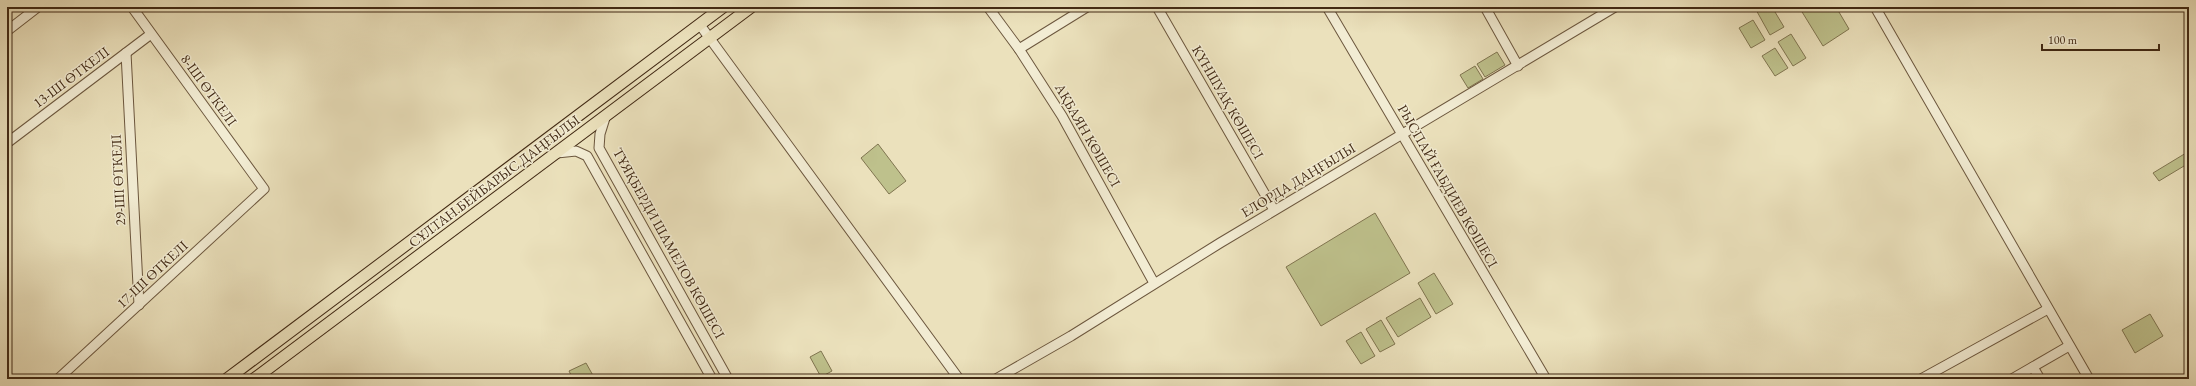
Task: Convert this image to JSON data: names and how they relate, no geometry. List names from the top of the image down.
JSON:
{
  "streets": {
    "main road": ["СҰЛТАН БЕЙБАРЫС ДАҢҒЫЛЫ"],
    "street": [
      "13-ШІ ӨТКЕЛІ",
      "8-ШІ ӨТКЕЛІ",
      "КҮНШУАҚ КӨШЕСІ",
      "АҚБАЯН КӨШЕСІ",
      "29-ШІ ӨТКЕЛІ",
      "ЕЛОРДА ДАҢҒЫЛЫ",
      "РЫСПАЙ ҒАБДИЕВ КӨШЕСІ",
      "ТҰЯҚБЕРДИ ШАМЕЛОВ КӨШЕСІ",
      "17-ШІ ӨТКЕЛІ"
    ]
  },
  "crossings": [
    ["13-ШІ ӨТКЕЛІ", "8-ШІ ӨТКЕЛІ"],
    ["13-ШІ ӨТКЕЛІ", "29-ШІ ӨТКЕЛІ"],
    ["8-ШІ ӨТКЕЛІ", "17-ШІ ӨТКЕЛІ"],
    ["КҮНШУАҚ КӨШЕСІ", "ЕЛОРДА ДАҢҒЫЛЫ"],
    ["АҚБАЯН КӨШЕСІ", "ЕЛОРДА ДАҢҒЫЛЫ"],
    ["29-ШІ ӨТКЕЛІ", "17-ШІ ӨТКЕЛІ"],
    ["ЕЛОРДА ДАҢҒЫЛЫ", "РЫСПАЙ ҒАБДИЕВ КӨШЕСІ"],
    ["СҰЛТАН БЕЙБАРЫС ДАҢҒЫЛЫ", "ТҰЯҚБЕРДИ ШАМЕЛОВ КӨШЕСІ"]
  ],
  "scale_bar": "100 m"
}
